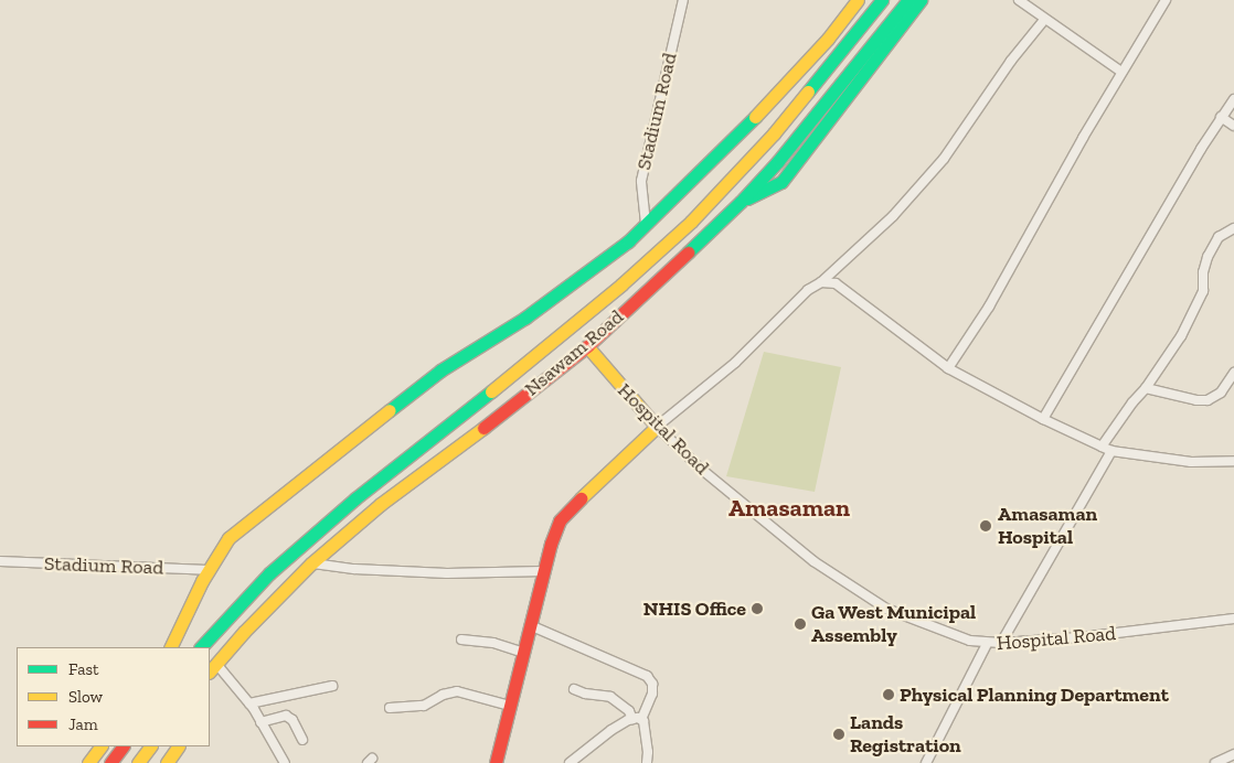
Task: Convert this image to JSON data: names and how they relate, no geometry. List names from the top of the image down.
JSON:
{
  "streets": {
    "main road": ["Nsawam Road", "Hospital Road"],
    "street": ["Stadium Road"]
  },
  "crossings": [
    ["Nsawam Road", "Hospital Road"]
  ],
  "districts": ["Amasaman"],
  "places": [
    "Amasaman Hospital",
    "NHIS Office",
    "Ga West Municipal Assembly",
    "Physical Planning Department",
    "Lands Registration"
  ],
  "legend": ["Fast", "Slow", "Jam"]
}
